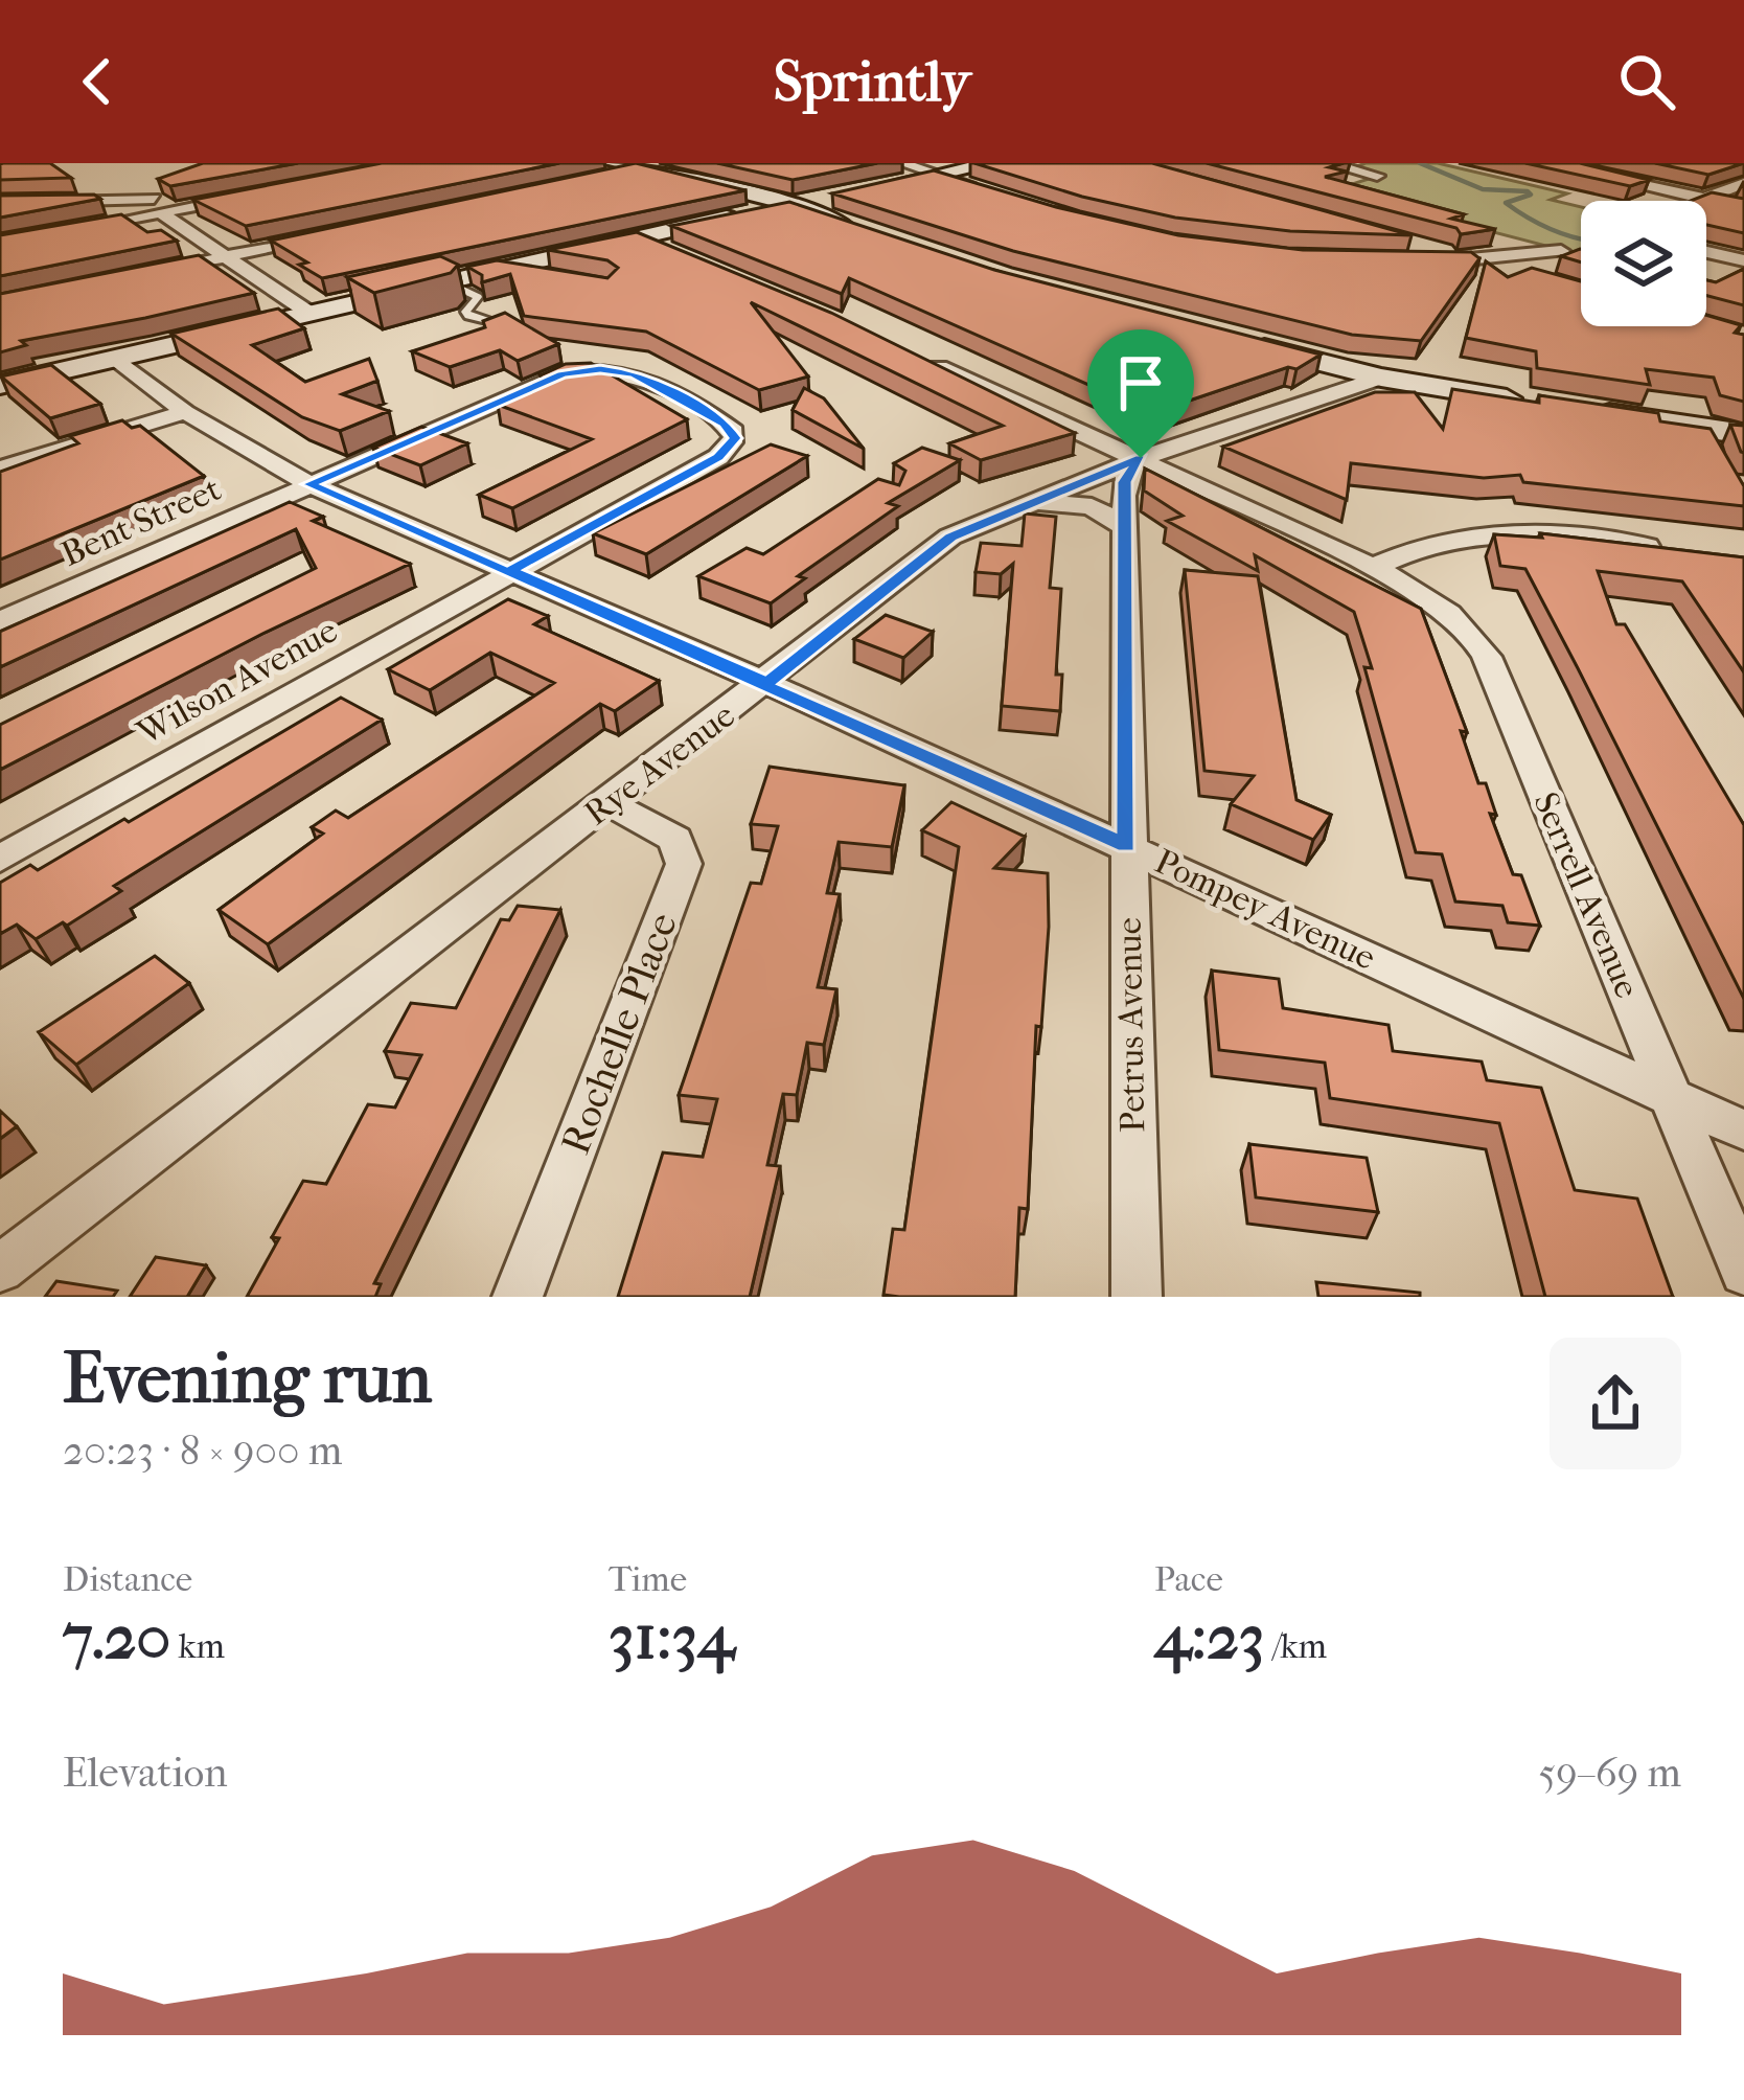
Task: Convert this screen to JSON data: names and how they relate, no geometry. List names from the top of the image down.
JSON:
{
  "streets": {
    "street": [
      "Bent Street",
      "Wilson Avenue",
      "Rye Avenue",
      "Serrell Avenue",
      "Pompey Avenue",
      "Petrus Avenue",
      "Rochelle Place"
    ]
  },
  "crossings": [
    ["Bent Street", "Wilson Avenue"],
    ["Bent Street", "Pompey Avenue"],
    ["Wilson Avenue", "Pompey Avenue"],
    ["Rye Avenue", "Serrell Avenue"],
    ["Rye Avenue", "Pompey Avenue"],
    ["Rye Avenue", "Petrus Avenue"],
    ["Rye Avenue", "Rochelle Place"],
    ["Serrell Avenue", "Pompey Avenue"],
    ["Serrell Avenue", "Petrus Avenue"],
    ["Pompey Avenue", "Petrus Avenue"]
  ],
  "page": {
    "header": "Sprintly",
    "heading": ["Evening run", "20:23 · 8 × 900 m"],
    "stats": [
      ["Distance", "7.20 km"],
      ["Time", "31:34"],
      ["Pace", "4:23 /km"]
    ],
    "chart": ["Elevation", "59–69 m"]
  }
}
